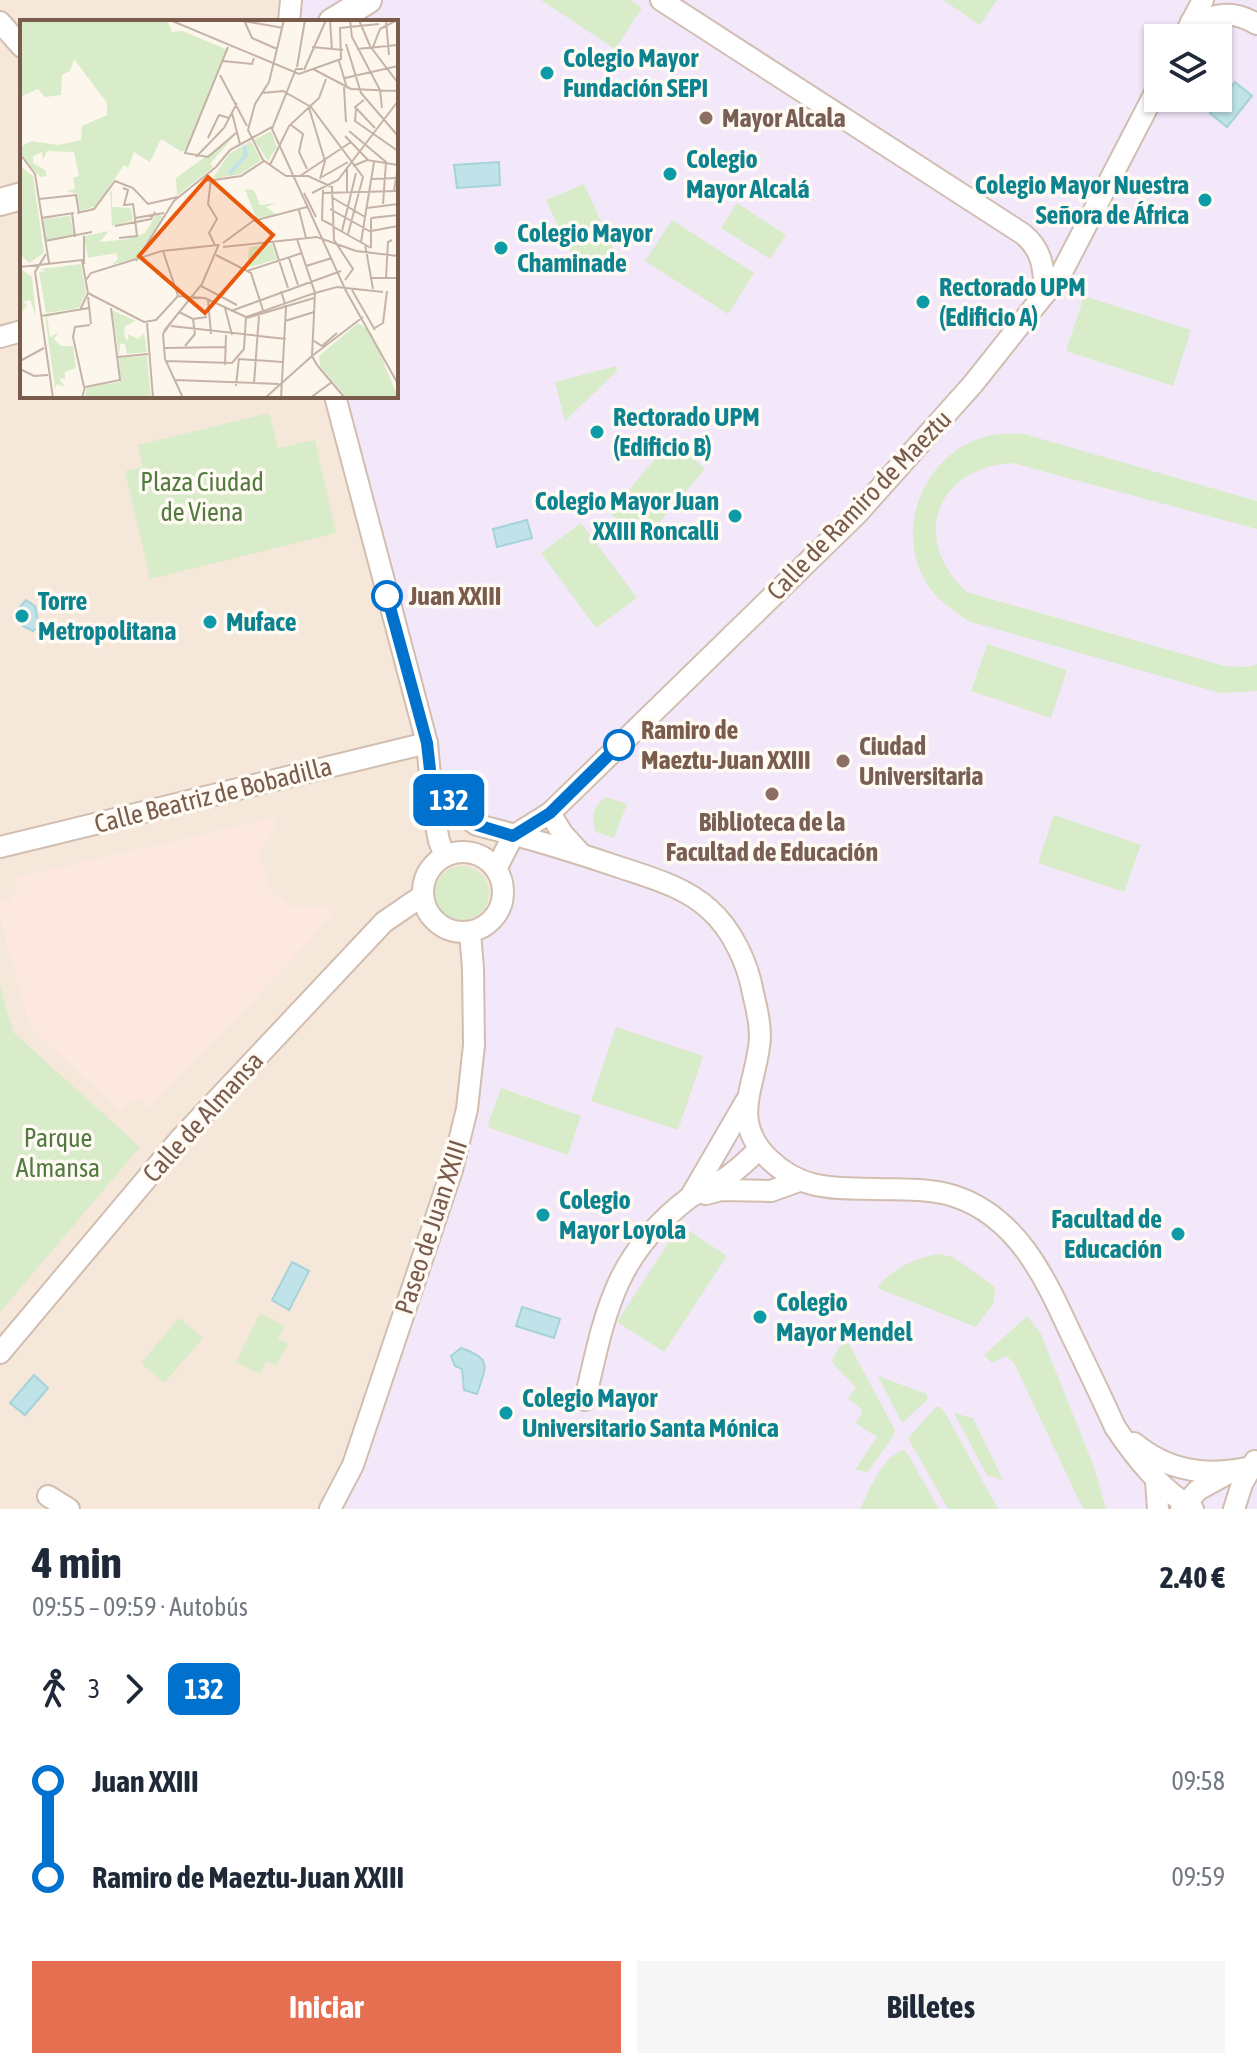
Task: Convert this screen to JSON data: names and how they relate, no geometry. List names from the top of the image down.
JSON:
{
  "streets": {
    "street": [
      "Calle de Ramiro de Maeztu",
      "Calle Beatriz de Bobadilla",
      "Calle de Almansa",
      "Paseo de Juan XXIII"
    ]
  },
  "crossings": [
    ["Calle de Almansa", "Paseo de Juan XXIII"]
  ],
  "parks": ["Plaza Ciudad de Viena", "Parque Almansa"],
  "places": [
    "Colegio Mayor Fundación SEPI",
    "Mayor Alcala",
    "Colegio Mayor Alcalá",
    "Colegio Mayor Nuestra Señora de África",
    "Colegio Mayor Chaminade",
    "Rectorado UPM (Edificio A)",
    "Rectorado UPM (Edificio B)",
    "Colegio Mayor Juan XXIII Roncalli",
    "Juan XXIII",
    "Torre Metropolitana",
    "Muface",
    "Ramiro de Maeztu-Juan XXIII",
    "Ciudad Universitaria",
    "Biblioteca de la Facultad de Educación",
    "Colegio Mayor Loyola",
    "Facultad de Educación",
    "Colegio Mayor Mendel",
    "Colegio Mayor Universitario Santa Mónica"
  ],
  "lines": ["bus line 132"],
  "page": {
    "on_map": "132",
    "heading": ["4 min", "09:55 – 09:59 · Autobús", "2.40 €"],
    "legs": ["3", "132"],
    "list": [
      {
        "name": "Juan XXIII",
        "value": "09:58"
      },
      {
        "name": "Ramiro de Maeztu-Juan XXIII",
        "value": "09:59"
      }
    ],
    "buttons": ["Iniciar", "Billetes"]
  }
}
